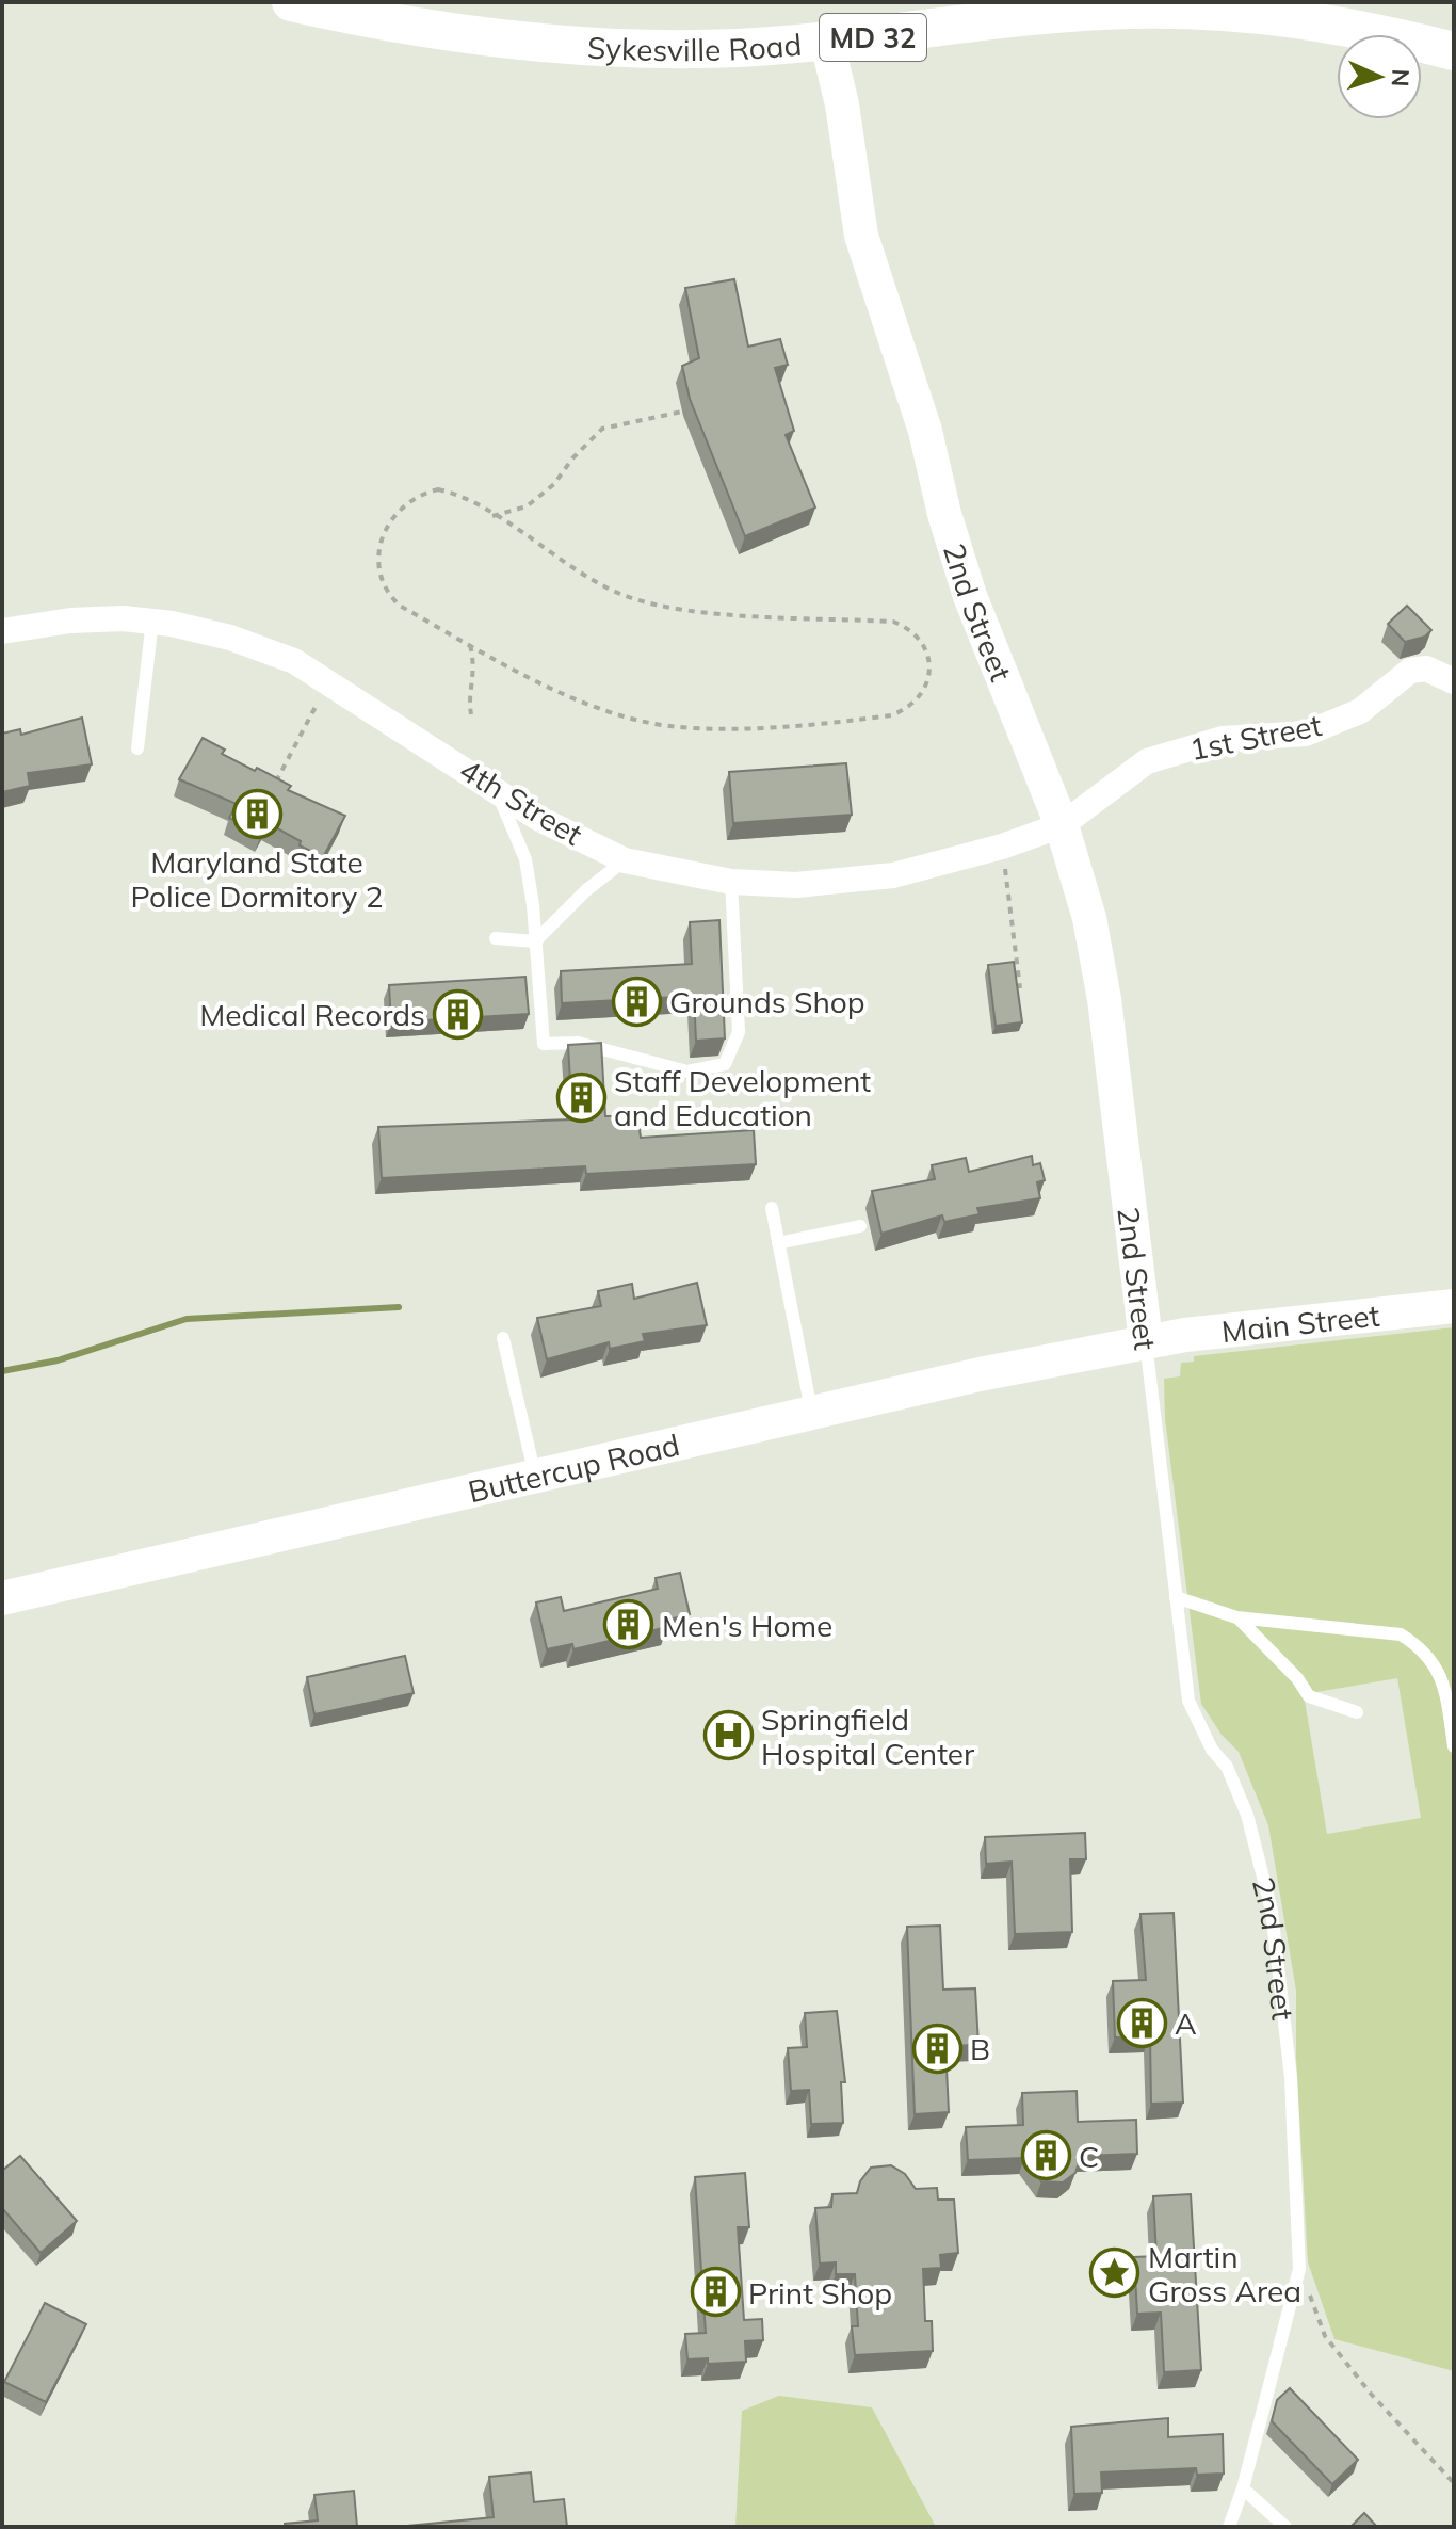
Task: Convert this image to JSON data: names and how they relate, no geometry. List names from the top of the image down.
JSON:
{
  "streets": {
    "main road": ["MD 32", "Sykesville Road"],
    "street": [
      "2nd Street",
      "1st Street",
      "4th Street",
      "Main Street",
      "Buttercup Road"
    ]
  },
  "crossings": [
    ["Sykesville Road", "2nd Street"],
    ["2nd Street", "1st Street"],
    ["2nd Street", "4th Street"],
    ["2nd Street", "Main Street"],
    ["2nd Street", "Buttercup Road"],
    ["1st Street", "4th Street"],
    ["Main Street", "Buttercup Road"]
  ],
  "places": {
    "building": [
      "Maryland State Police Dormitory 2",
      "Grounds Shop",
      "Medical Records",
      "Staff Development and Education",
      "Men's Home",
      "A",
      "B",
      "C",
      "Print Shop"
    ],
    "hospital": ["Springfield Hospital Center"],
    "place": ["Martin Gross Area"]
  },
  "north": "right"
}
